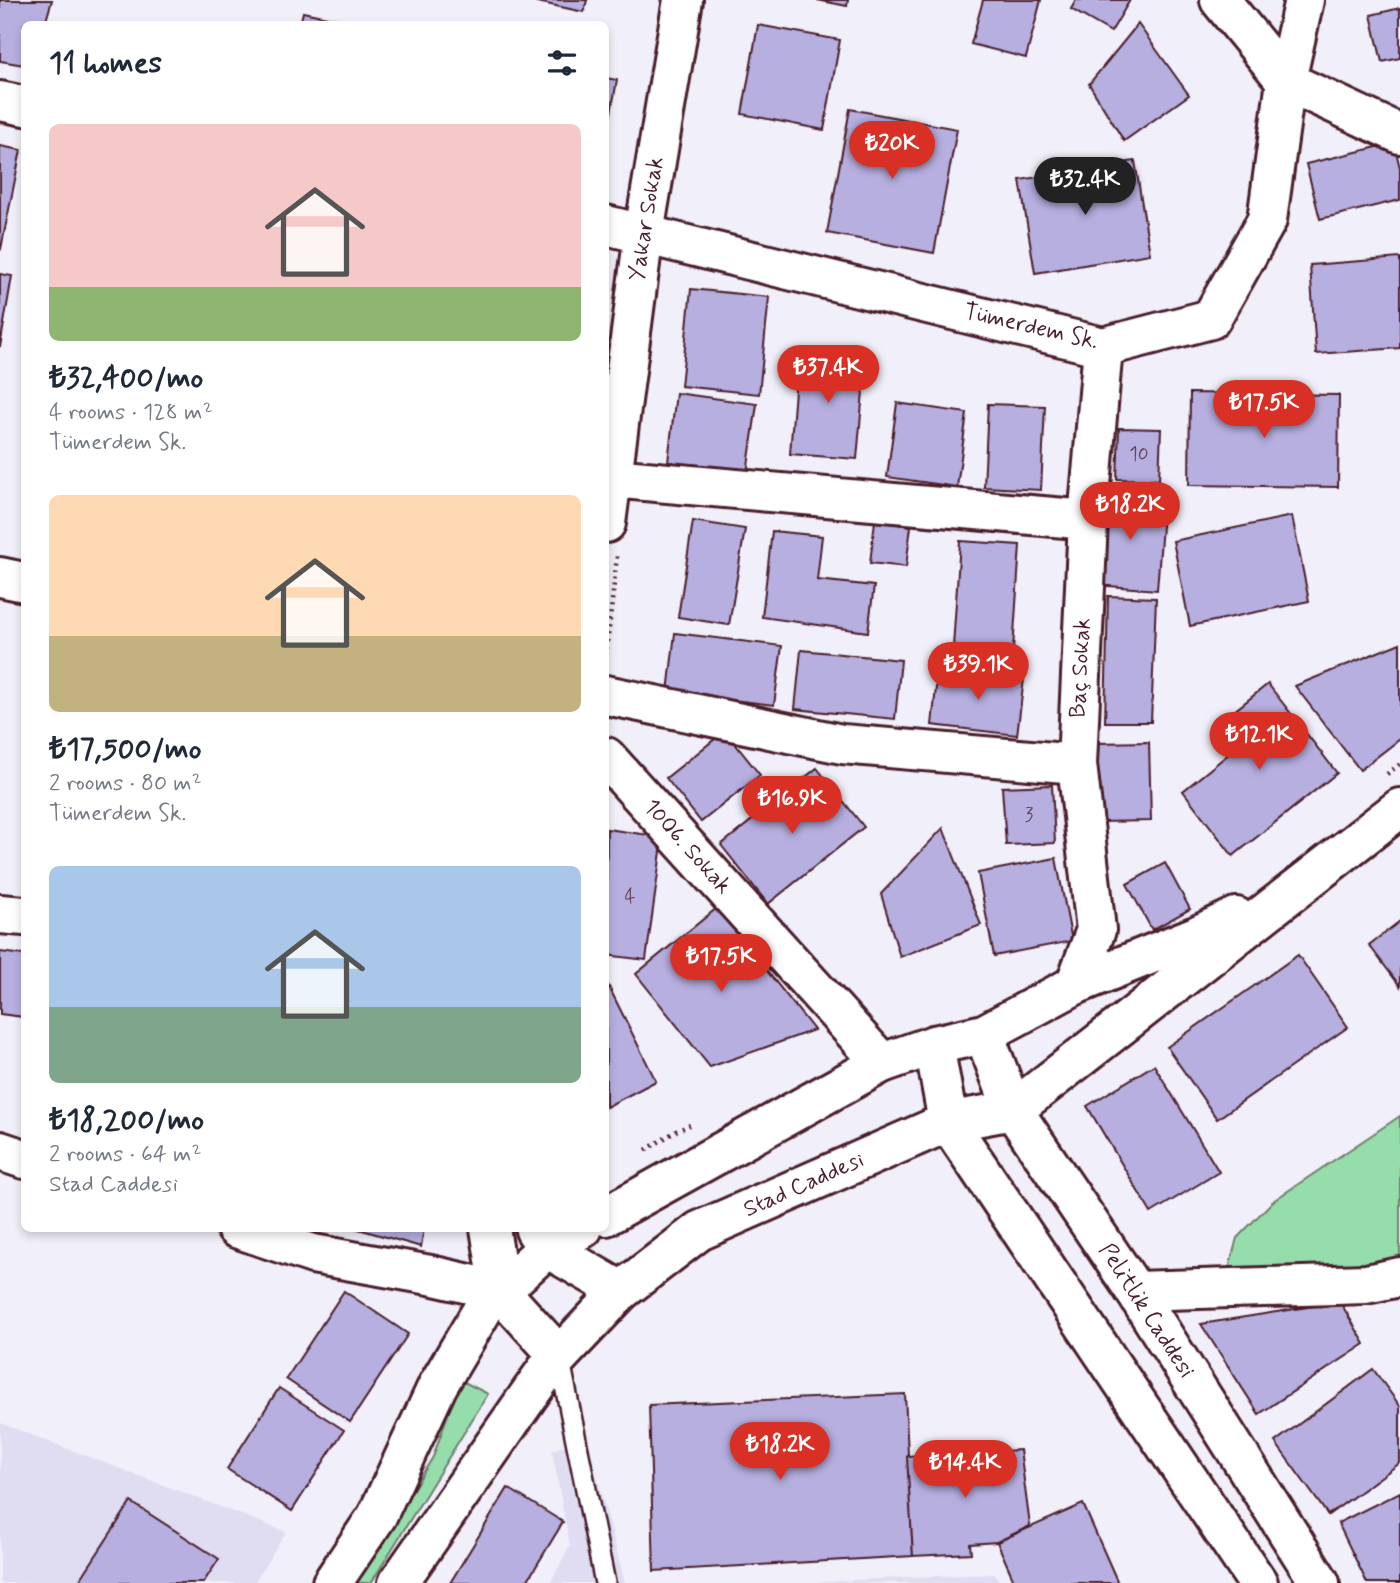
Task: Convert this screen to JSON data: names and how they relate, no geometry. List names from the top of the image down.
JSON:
{
  "streets": {
    "street": [
      "Yakar Sokak",
      "Tümerdem Sk.",
      "Baç Sokak",
      "1006. Sokak",
      "Stad Caddesi",
      "Pelitlik Caddesi"
    ]
  },
  "crossings": [
    ["Yakar Sokak", "Tümerdem Sk."],
    ["Tümerdem Sk.", "Baç Sokak"],
    ["Baç Sokak", "Stad Caddesi"],
    ["1006. Sokak", "Stad Caddesi"],
    ["Stad Caddesi", "Pelitlik Caddesi"]
  ],
  "house_numbers": ["10", "3", "4"],
  "page": {
    "heading": "11 homes",
    "list": [
      {
        "name": "₺32,400/mo",
        "note": "4 rooms · 128 m² · Tümerdem Sk."
      },
      {
        "name": "₺17,500/mo",
        "note": "2 rooms · 80 m² · Tümerdem Sk."
      },
      {
        "name": "₺18,200/mo",
        "note": "2 rooms · 64 m² · Stad Caddesi"
      }
    ],
    "price": [
      "₺20K",
      "₺32.4K",
      "₺37.4K",
      "₺17.5K",
      "₺18.2K",
      "₺39.1K",
      "₺12.1K",
      "₺16.9K",
      "₺17.5K",
      "₺18.2K",
      "₺14.4K"
    ]
  }
}
